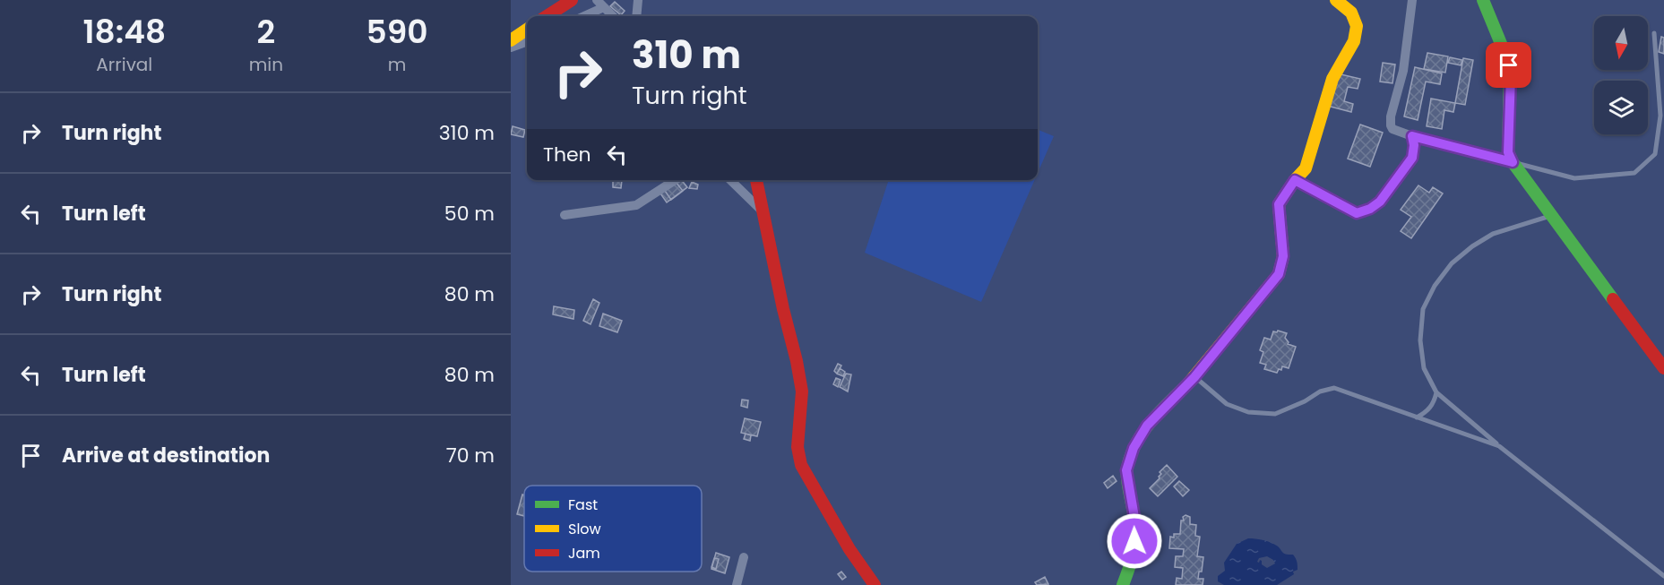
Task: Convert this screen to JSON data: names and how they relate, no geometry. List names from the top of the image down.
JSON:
{
  "legend": ["Fast", "Slow", "Jam"],
  "north": "bottom",
  "page": {
    "eta": [
      "18:48",
      "Arrival",
      "2",
      "min",
      "590",
      "m"
    ],
    "turn": ["310 m", "Turn right"],
    "list": [
      {
        "name": "Turn right",
        "value": "310 m"
      },
      {
        "name": "Turn left",
        "value": "50 m"
      },
      {
        "name": "Turn right",
        "value": "80 m"
      },
      {
        "name": "Turn left",
        "value": "80 m"
      },
      {
        "name": "Arrive at destination",
        "value": "70 m"
      }
    ],
    "then": "Then"
  }
}
